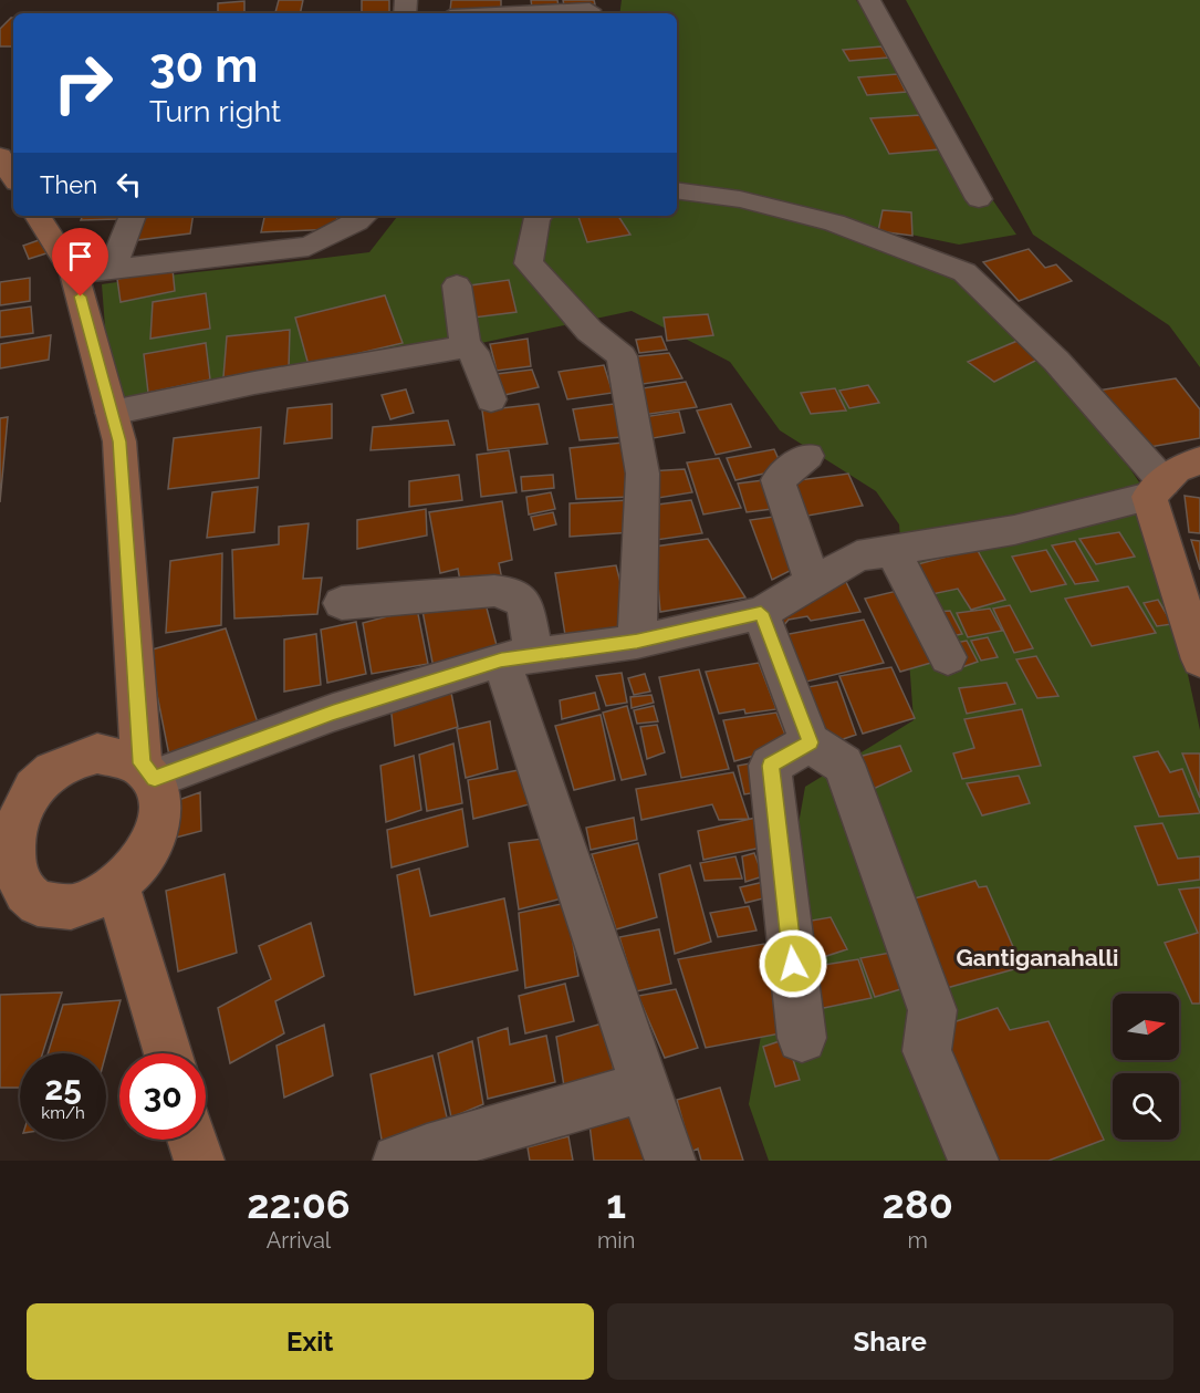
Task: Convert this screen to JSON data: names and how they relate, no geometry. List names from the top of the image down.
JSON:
{
  "districts": ["Gantiganahalli"],
  "north": "right",
  "page": {
    "turn": ["30 m", "Turn right"],
    "then": "Then",
    "speed": "25 km/h",
    "limit": "30",
    "eta": [
      "22:06",
      "Arrival",
      "1",
      "min",
      "280",
      "m"
    ],
    "buttons": ["Exit", "Share"]
  }
}
